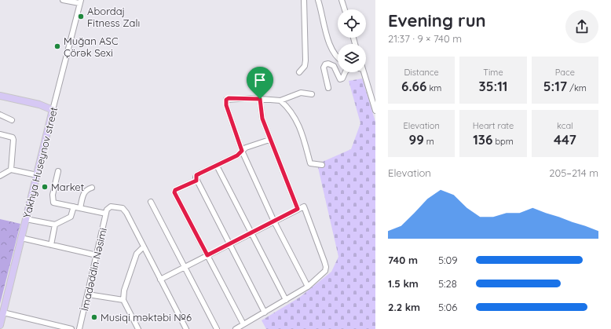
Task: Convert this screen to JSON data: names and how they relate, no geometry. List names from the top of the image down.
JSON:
{
  "streets": {
    "main road": ["Yakhya Huseynov street"],
    "street": ["İmadəddin Nəsimi"]
  },
  "places": [
    "Abordaj Fitness Zalı",
    "Muğan ASC Çörək Sexi",
    "Market",
    "Musiqi məktəbi №6"
  ],
  "page": {
    "heading": ["Evening run", "21:37 · 9 × 740 m"],
    "stats": [
      ["Distance", "6.66 km"],
      ["Time", "35:11"],
      ["Pace", "5:17 /km"],
      ["Elevation", "99 m"],
      ["Heart rate", "136 bpm"],
      ["kcal", "447"]
    ],
    "chart": ["Elevation", "205–214 m"],
    "list": [
      {
        "name": "740 m",
        "note": "5:09"
      },
      {
        "name": "1.5 km",
        "note": "5:28"
      },
      {
        "name": "2.2 km",
        "note": "5:06"
      }
    ]
  }
}
